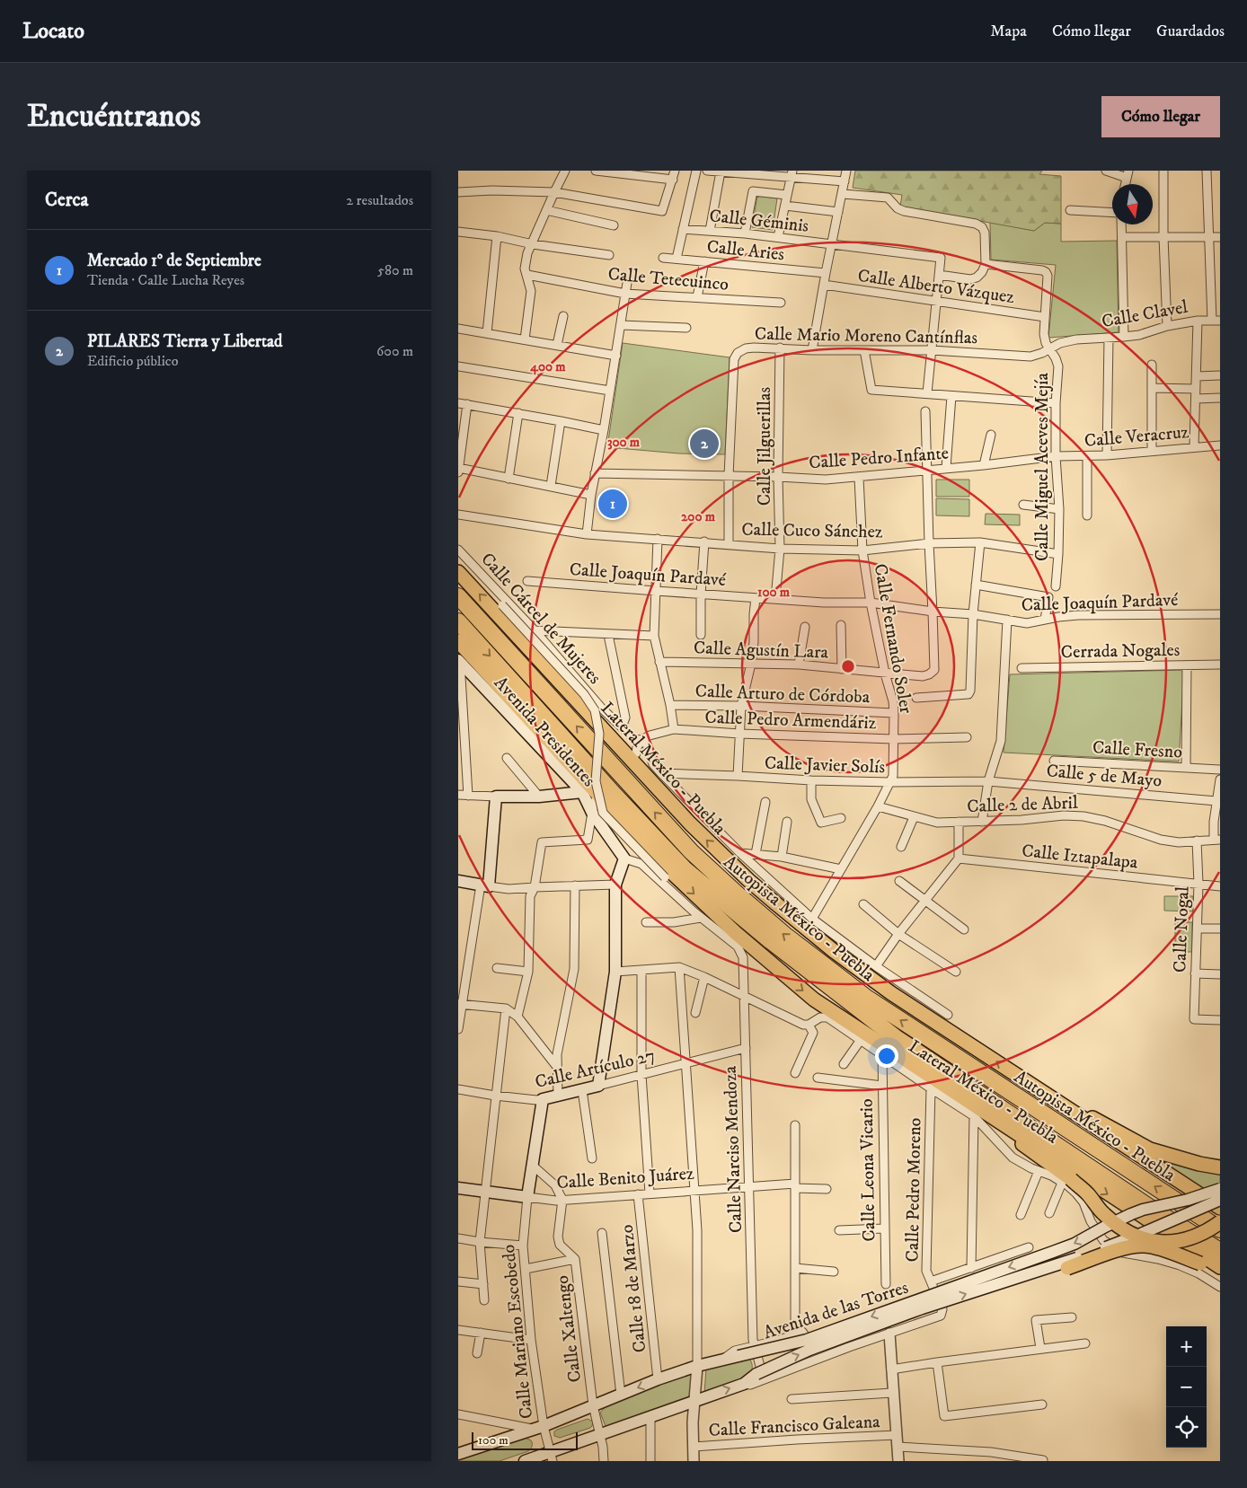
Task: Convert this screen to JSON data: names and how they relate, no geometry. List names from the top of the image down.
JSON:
{
  "streets": {
    "highway": ["Autopista México - Puebla"],
    "main road": [
      "Avenida Presidentes",
      "Lateral México - Puebla",
      "Calle Artículo 27",
      "Calle Benito Juárez",
      "Avenida de las Torres",
      "Calle Mariano Escobedo"
    ],
    "street": [
      "Calle Géminis",
      "Calle Aries",
      "Calle Tetecuinco",
      "Calle Alberto Vázquez",
      "Calle Clavel",
      "Calle Mario Moreno Cantínflas",
      "Calle Veracruz",
      "Calle Jilguerillas",
      "Calle Pedro Infante",
      "Calle Miguel Aceves Mejía",
      "Calle Cuco Sánchez",
      "Calle Joaquín Pardavé",
      "Calle Cárcel de Mujeres",
      "Calle Fernando Soler",
      "Calle Agustín Lara",
      "Cerrada Nogales",
      "Calle Arturo de Córdoba",
      "Calle Pedro Armendáriz",
      "Calle Fresno",
      "Calle Javier Solís",
      "Calle 5 de Mayo",
      "Calle 2 de Abril",
      "Calle Iztapalapa",
      "Calle Nogal",
      "Calle Narciso Mendoza",
      "Calle Leona Vicario",
      "Calle Pedro Moreno",
      "Calle 18 de Marzo",
      "Calle Xaltengo",
      "Calle Francisco Galeana"
    ]
  },
  "crossings": [
    ["Calle Alberto Vázquez", "Calle Miguel Aceves Mejía"],
    ["Calle Clavel", "Calle Mario Moreno Cantínflas"],
    ["Calle Clavel", "Calle Miguel Aceves Mejía"],
    ["Calle Mario Moreno Cantínflas", "Calle Jilguerillas"],
    ["Calle Mario Moreno Cantínflas", "Calle Pedro Infante"],
    ["Calle Mario Moreno Cantínflas", "Calle Miguel Aceves Mejía"],
    ["Calle Mario Moreno Cantínflas", "Calle Cuco Sánchez"],
    ["Calle Veracruz", "Calle Pedro Infante"],
    ["Calle Veracruz", "Calle Miguel Aceves Mejía"],
    ["Calle Jilguerillas", "Calle Pedro Infante"],
    ["Calle Jilguerillas", "Calle Cuco Sánchez"],
    ["Calle Jilguerillas", "Calle Joaquín Pardavé"],
    ["Calle Pedro Infante", "Calle Miguel Aceves Mejía"],
    ["Calle Pedro Infante", "Calle Fernando Soler"],
    ["Calle Miguel Aceves Mejía", "Calle Cuco Sánchez"],
    ["Calle Cuco Sánchez", "Calle Fernando Soler"],
    ["Calle Joaquín Pardavé", "Calle Fernando Soler"],
    ["Calle Joaquín Pardavé", "Calle Agustín Lara"],
    ["Calle Joaquín Pardavé", "Calle Javier Solís"],
    ["Calle Joaquín Pardavé", "Calle 5 de Mayo"],
    ["Calle Joaquín Pardavé", "Calle 2 de Abril"],
    ["Calle Cárcel de Mujeres", "Calle Pedro Armendáriz"],
    ["Calle Fernando Soler", "Calle Agustín Lara"],
    ["Calle Fernando Soler", "Calle Arturo de Córdoba"],
    ["Calle Fernando Soler", "Calle Pedro Armendáriz"],
    ["Calle Fernando Soler", "Calle Javier Solís"],
    ["Calle Fernando Soler", "Calle 2 de Abril"],
    ["Calle Javier Solís", "Calle 5 de Mayo"],
    ["Lateral México - Puebla", "Calle Narciso Mendoza"],
    ["Calle 2 de Abril", "Calle Nogal"],
    ["Calle Iztapalapa", "Calle Nogal"],
    ["Calle Artículo 27", "Calle Narciso Mendoza"],
    ["Calle Artículo 27", "Calle Mariano Escobedo"],
    ["Calle Narciso Mendoza", "Calle Benito Juárez"],
    ["Calle Narciso Mendoza", "Avenida de las Torres"],
    ["Calle Benito Juárez", "Calle 18 de Marzo"],
    ["Calle Benito Juárez", "Calle Xaltengo"],
    ["Calle Benito Juárez", "Calle Mariano Escobedo"],
    ["Calle 18 de Marzo", "Avenida de las Torres"],
    ["Avenida de las Torres", "Calle Xaltengo"],
    ["Avenida de las Torres", "Calle Mariano Escobedo"]
  ],
  "scale_bar": "100 m",
  "north": "bottom",
  "page": {
    "header": "Locato",
    "nav": ["Mapa", "Cómo llegar", "Guardados"],
    "buttons": "Cómo llegar",
    "title": "Encuéntranos",
    "heading": ["Cerca", "2 resultados"],
    "list": [
      {
        "mark": "1",
        "name": "Mercado 1° de Septiembre",
        "note": "Tienda · Calle Lucha Reyes",
        "value": "580 m"
      },
      {
        "mark": "2",
        "name": "PILARES Tierra y Libertad",
        "note": "Edificio público",
        "value": "600 m"
      }
    ],
    "pins": ["2", "1"],
    "map_buttons": ["+", "−"],
    "scale": "100 m"
  },
  "rings": [
    "400 m",
    "300 m",
    "200 m",
    "100 m"
  ]
}
